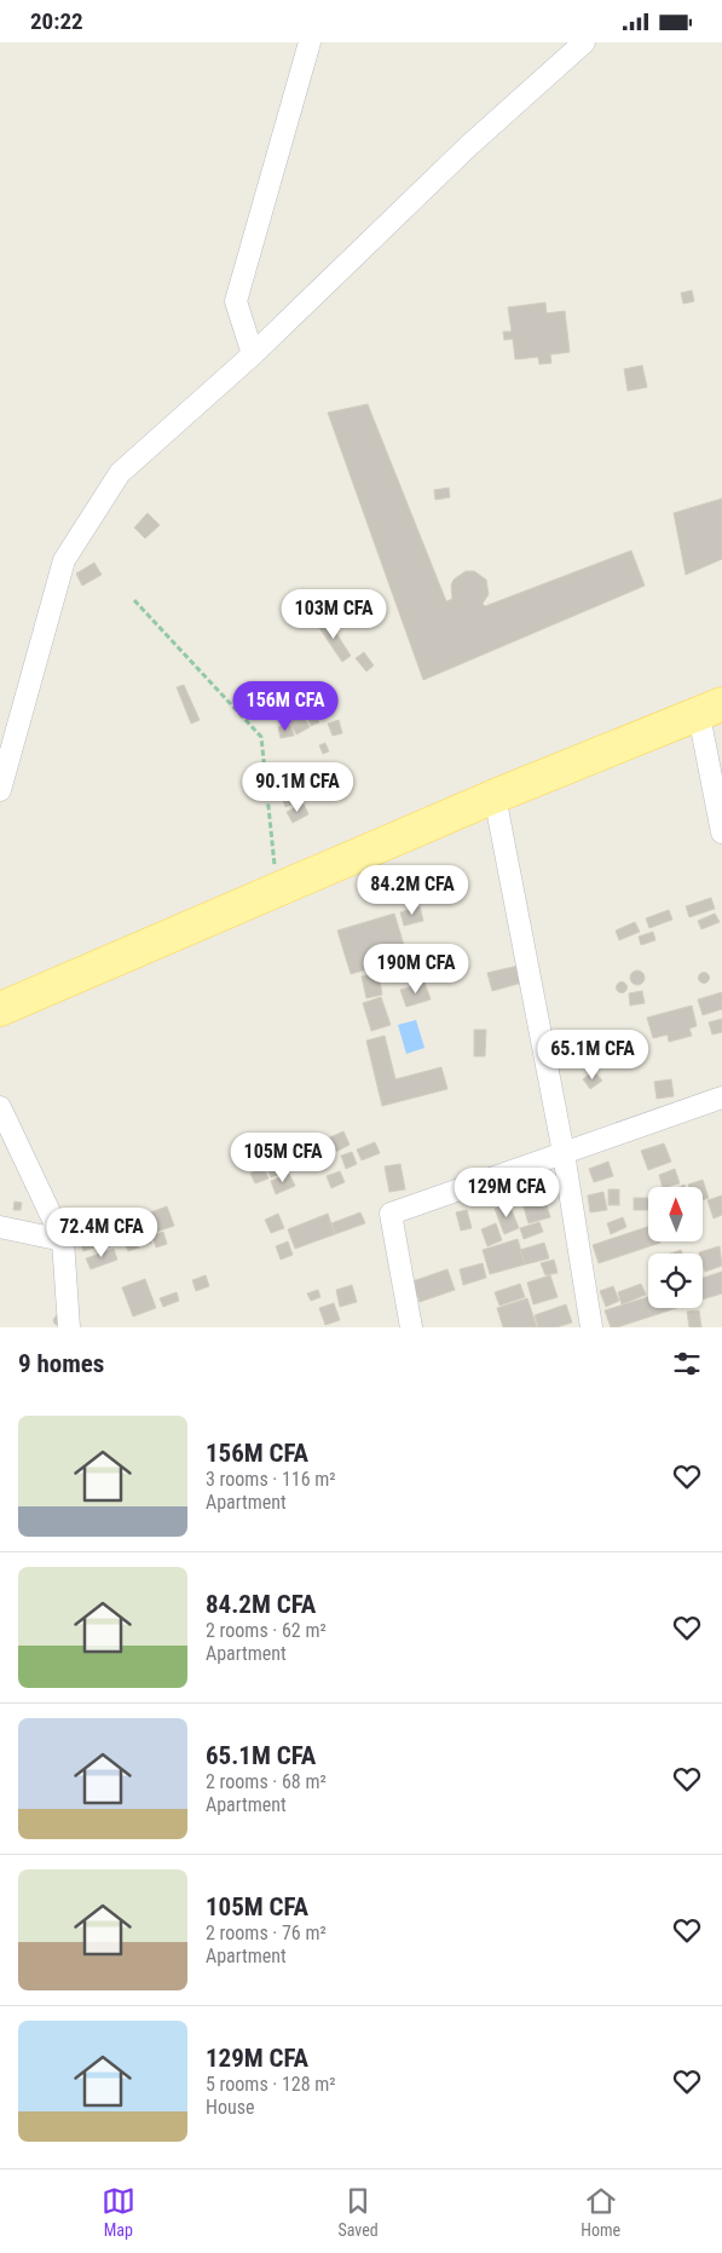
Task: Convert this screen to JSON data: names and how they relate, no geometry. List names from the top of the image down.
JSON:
{
  "north": "top",
  "page": {
    "status": "20:22",
    "price": [
      "103M CFA",
      "156M CFA",
      "90.1M CFA",
      "84.2M CFA",
      "190M CFA",
      "65.1M CFA",
      "105M CFA",
      "129M CFA",
      "72.4M CFA"
    ],
    "heading": "9 homes",
    "list": [
      {
        "name": "156M CFA",
        "note": "3 rooms · 116 m² · Apartment"
      },
      {
        "name": "84.2M CFA",
        "note": "2 rooms · 62 m² · Apartment"
      },
      {
        "name": "65.1M CFA",
        "note": "2 rooms · 68 m² · Apartment"
      },
      {
        "name": "105M CFA",
        "note": "2 rooms · 76 m² · Apartment"
      },
      {
        "name": "129M CFA",
        "note": "5 rooms · 128 m² · House"
      }
    ],
    "tabs": ["Map", "Saved", "Home"]
  }
}
